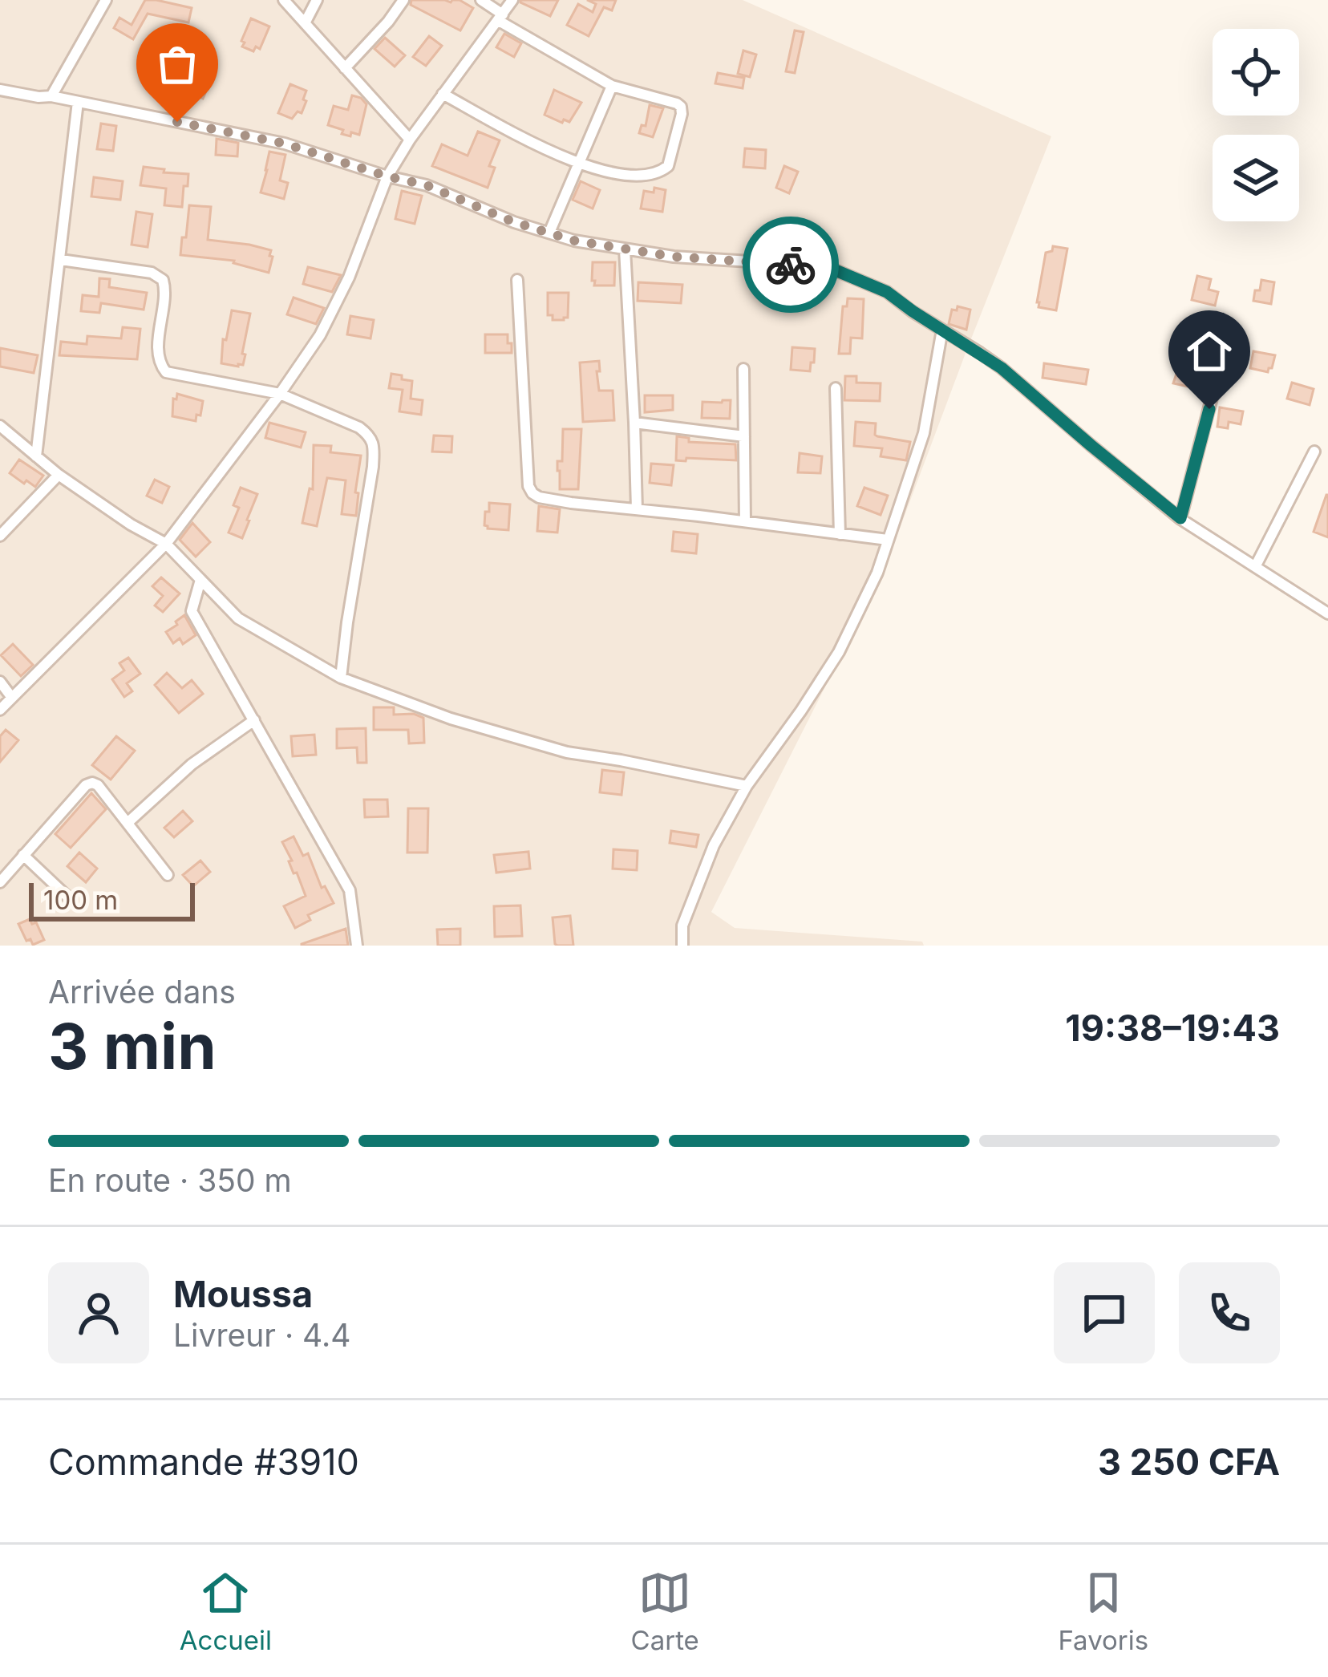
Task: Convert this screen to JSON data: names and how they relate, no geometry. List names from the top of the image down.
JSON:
{
  "scale_bar": "100 m",
  "page": {
    "scale": "100 m",
    "heading": ["3 min", "Arrivée dans", "19:38–19:43"],
    "panel": [
      "Moussa",
      "Livreur · 4.4",
      "Commande #3910",
      "3 250 CFA"
    ],
    "bar": "En route · 350 m",
    "tabs": ["Accueil", "Carte", "Favoris"]
  }
}
